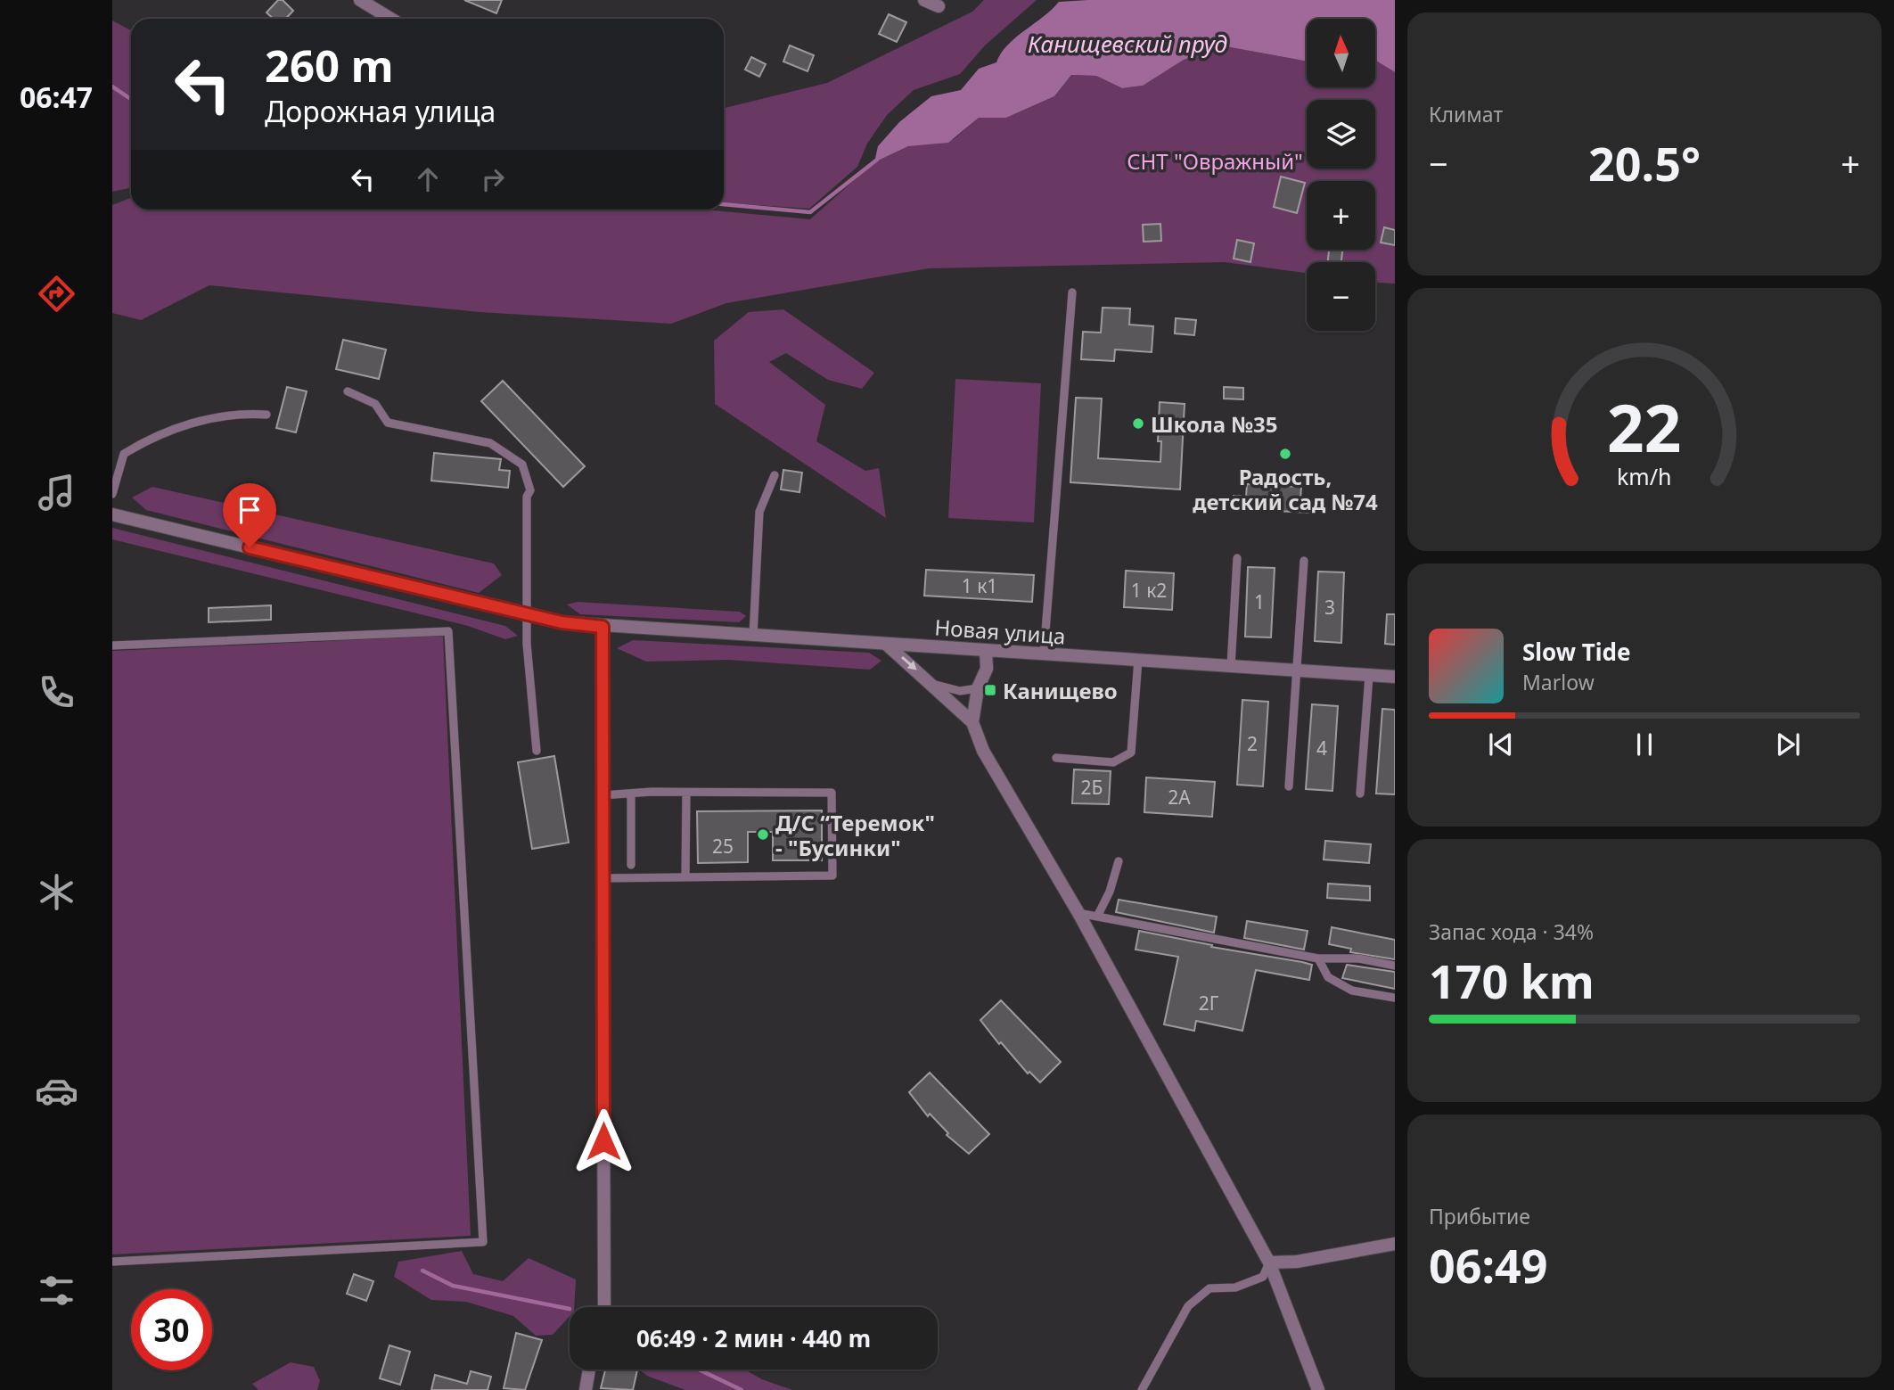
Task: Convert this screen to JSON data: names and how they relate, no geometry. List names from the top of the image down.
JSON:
{
  "streets": {
    "street": ["Новая улица"]
  },
  "water": ["Канищевский пруд"],
  "parks": ["СНТ \"Овражный\""],
  "places": {
    "other": ["Школа №35", "Радость, детский сад №74", "Д/С “Теремок\" - \"Бусинки\""],
    "transit": ["Канищево"]
  },
  "house_numbers": [
    "1 к1",
    "1 к2",
    "1",
    "3",
    "2",
    "4",
    "2Б",
    "2А",
    "25",
    "2Г"
  ],
  "north": "top",
  "page": {
    "tabs": "06:47",
    "tile": [
      "Климат",
      ["Запас хода · 34%", "170 km"],
      ["Прибытие", "06:49"]
    ],
    "map_buttons": ["+", "−"],
    "turn": ["260 m", "Дорожная улица"],
    "heat": ["−", "20.5°", "+"],
    "song": ["Slow Tide", "Marlow"],
    "limit": "30",
    "trip": "06:49 · 2 мин · 440 m",
    "gauge": ["22", "km/h"]
  }
}
